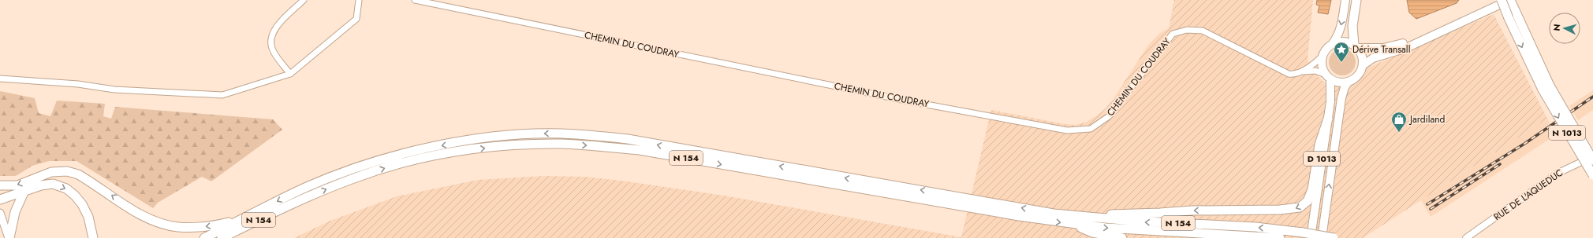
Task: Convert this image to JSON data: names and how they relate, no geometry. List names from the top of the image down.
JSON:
{
  "streets": {
    "highway": ["N 1013", "N 154"],
    "main road": ["D 1013"],
    "street": ["CHEMIN DU COUDRAY", "RUE DE L'AQUEDUC"]
  },
  "crossings": [
    ["CHEMIN DU COUDRAY", "D 1013"]
  ],
  "places": {
    "place": ["Dérive Transall"],
    "shop": ["Jardiland"]
  },
  "north": "left"
}
